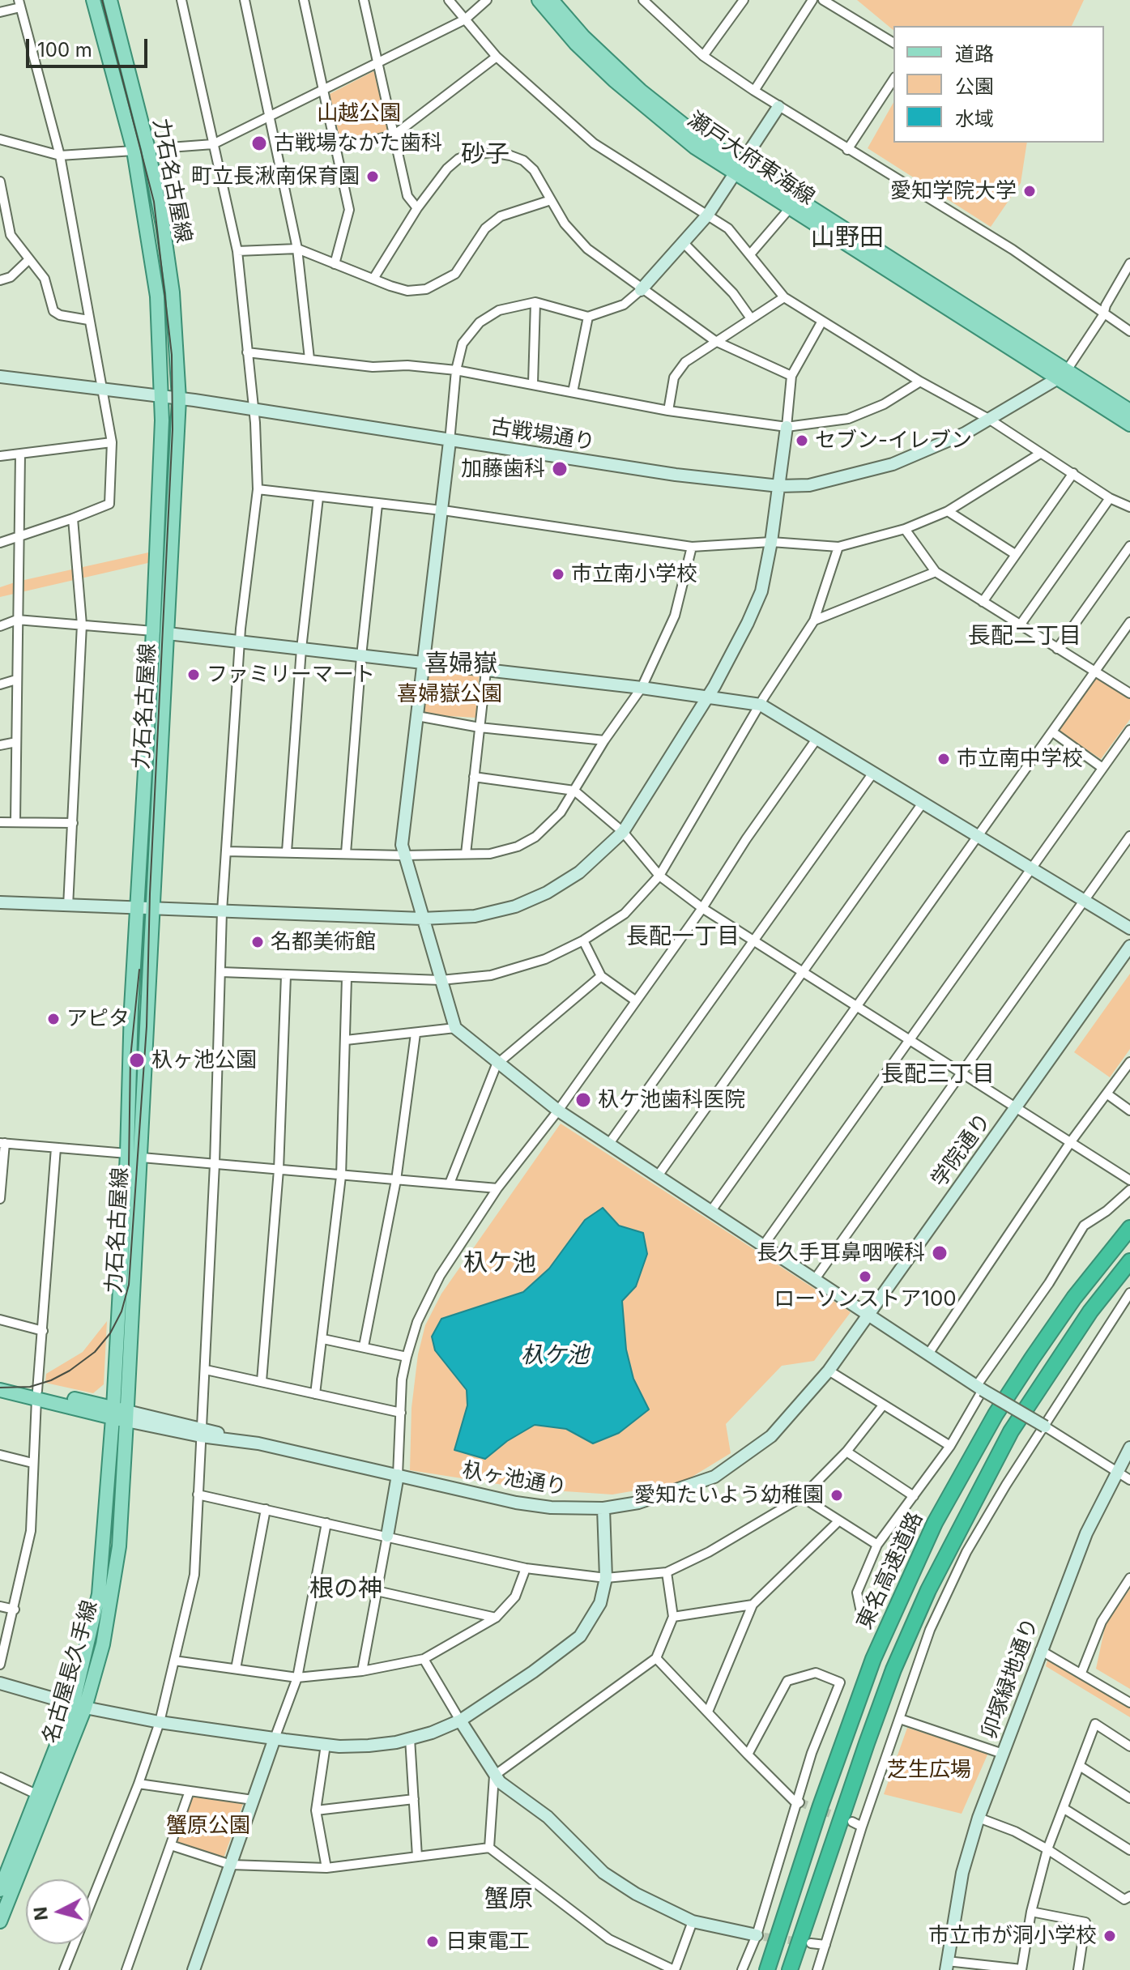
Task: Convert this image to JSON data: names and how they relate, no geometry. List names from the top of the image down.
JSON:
{
  "streets": {
    "highway": ["東名高速道路"],
    "main road": ["瀬戸大府東海線", "力石名古屋線", "名古屋長久手線"],
    "street": [
      "古戦場通り",
      "学院通り",
      "杁ヶ池通り",
      "卯塚緑地通り"
    ]
  },
  "crossings": [
    ["瀬戸大府東海線", "古戦場通り"],
    ["力石名古屋線", "古戦場通り"],
    ["力石名古屋線", "杁ヶ池通り"],
    ["力石名古屋線", "名古屋長久手線"],
    ["学院通り", "杁ヶ池通り"],
    ["杁ヶ池通り", "名古屋長久手線"]
  ],
  "districts": [
    "砂子",
    "山野田",
    "長配二丁目",
    "喜婦嶽",
    "長配一丁目",
    "長配三丁目",
    "杁ケ池",
    "根の神",
    "蟹原"
  ],
  "water": ["杁ケ池"],
  "parks": [
    "山越公園",
    "喜婦嶽公園",
    "芝生広場",
    "蟹原公園"
  ],
  "places": [
    "古戦場なかた歯科",
    "町立長湫南保育園",
    "愛知学院大学",
    "セブン-イレブン",
    "加藤歯科",
    "市立南小学校",
    "ファミリーマート",
    "市立南中学校",
    "名都美術館",
    "アピタ",
    "杁ヶ池公園",
    "杁ケ池歯科医院",
    "長久手耳鼻咽喉科",
    "ローソンストア100",
    "愛知たいよう幼稚園",
    "市立市が洞小学校",
    "日東電工"
  ],
  "legend": ["道路", "公園", "水域"],
  "scale_bar": "100 m",
  "north": "left"
}
